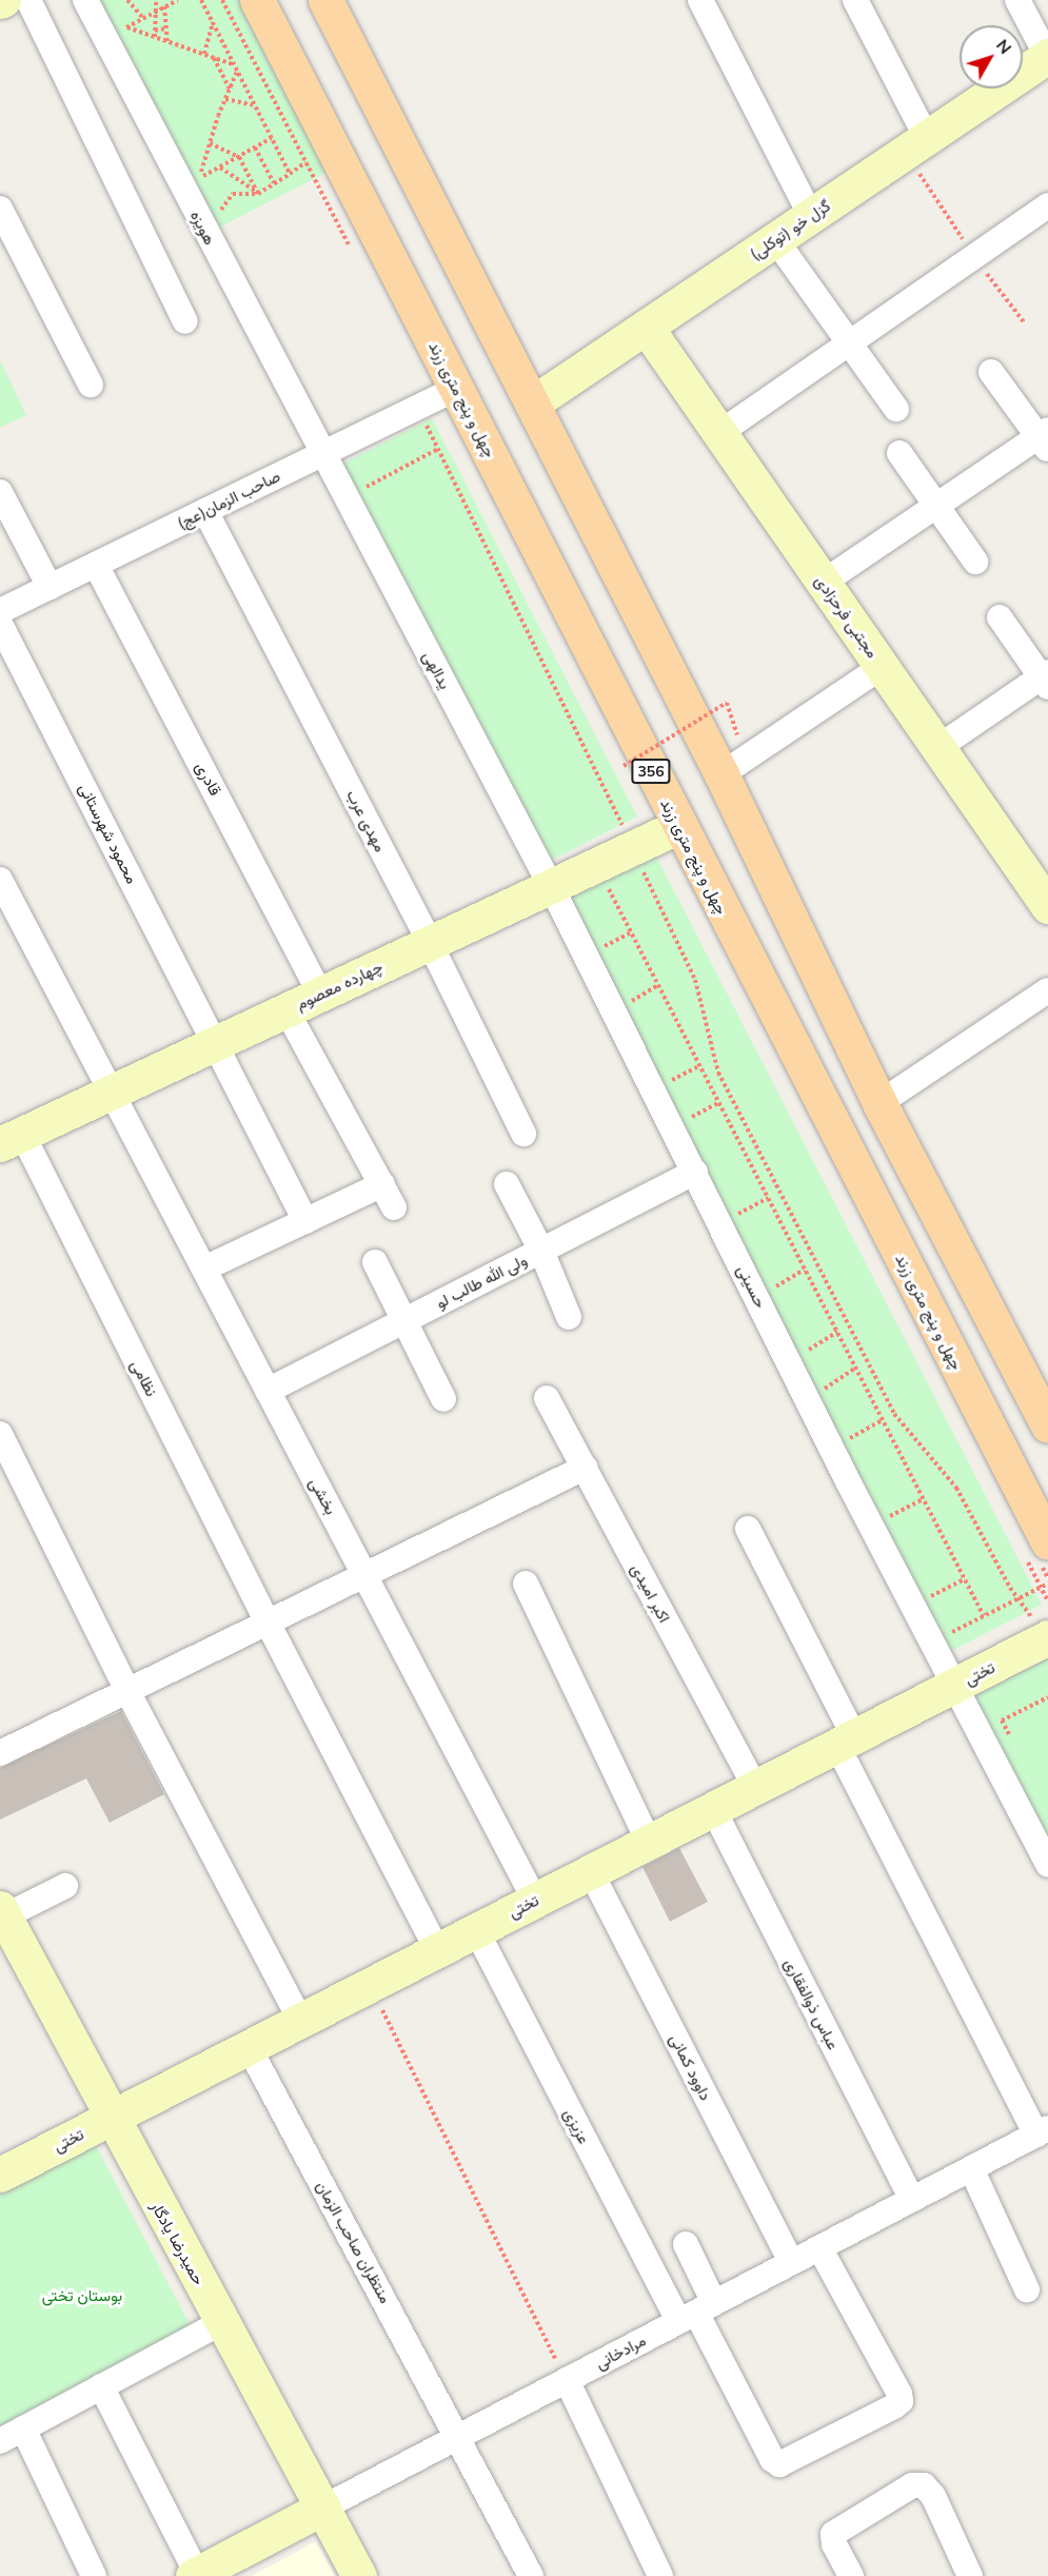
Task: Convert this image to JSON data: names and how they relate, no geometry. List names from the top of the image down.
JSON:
{
  "streets": {
    "main road": ["چهل و پنج متری زرند", "356"],
    "street": [
      "هویزه",
      "گزل خو (توکلی)",
      "صاحب الزمان(عج)",
      "مجتبی فرحزادی",
      "یدالهی",
      "قادری",
      "مهدی عرب",
      "محمود شهرستانی",
      "چهارده معصوم",
      "ولی الله طالب لو",
      "حسینی",
      "نظامی",
      "بخشی",
      "اکبر امیدی",
      "تختی",
      "عباس ذوالفقاری",
      "داوود کمانی",
      "عزیزی",
      "منتظران صاحب الزمان",
      "حمیدرضا یادگار",
      "مرادخانی"
    ]
  },
  "crossings": [
    ["هویزه", "صاحب الزمان(عج)"],
    ["هویزه", "یدالهی"],
    ["گزل خو (توکلی)", "مجتبی فرحزادی"],
    ["چهل و پنج متری زرند", "صاحب الزمان(عج)"],
    ["چهل و پنج متری زرند", "چهارده معصوم"],
    ["صاحب الزمان(عج)", "یدالهی"],
    ["صاحب الزمان(عج)", "قادری"],
    ["صاحب الزمان(عج)", "مهدی عرب"],
    ["یدالهی", "چهارده معصوم"],
    ["یدالهی", "حسینی"],
    ["قادری", "چهارده معصوم"],
    ["مهدی عرب", "چهارده معصوم"],
    ["محمود شهرستانی", "چهارده معصوم"],
    ["چهارده معصوم", "حسینی"],
    ["چهارده معصوم", "نظامی"],
    ["چهارده معصوم", "بخشی"],
    ["ولی الله طالب لو", "حسینی"],
    ["ولی الله طالب لو", "بخشی"],
    ["حسینی", "تختی"],
    ["نظامی", "تختی"],
    ["بخشی", "تختی"],
    ["اکبر امیدی", "تختی"],
    ["تختی", "عباس ذوالفقاری"],
    ["تختی", "داوود کمانی"],
    ["تختی", "عزیزی"],
    ["تختی", "منتظران صاحب الزمان"],
    ["تختی", "حمیدرضا یادگار"],
    ["عباس ذوالفقاری", "مرادخانی"],
    ["داوود کمانی", "مرادخانی"],
    ["عزیزی", "مرادخانی"],
    ["منتظران صاحب الزمان", "مرادخانی"],
    ["حمیدرضا یادگار", "مرادخانی"]
  ],
  "parks": ["بوستان تختی"],
  "north": "top right"
}
